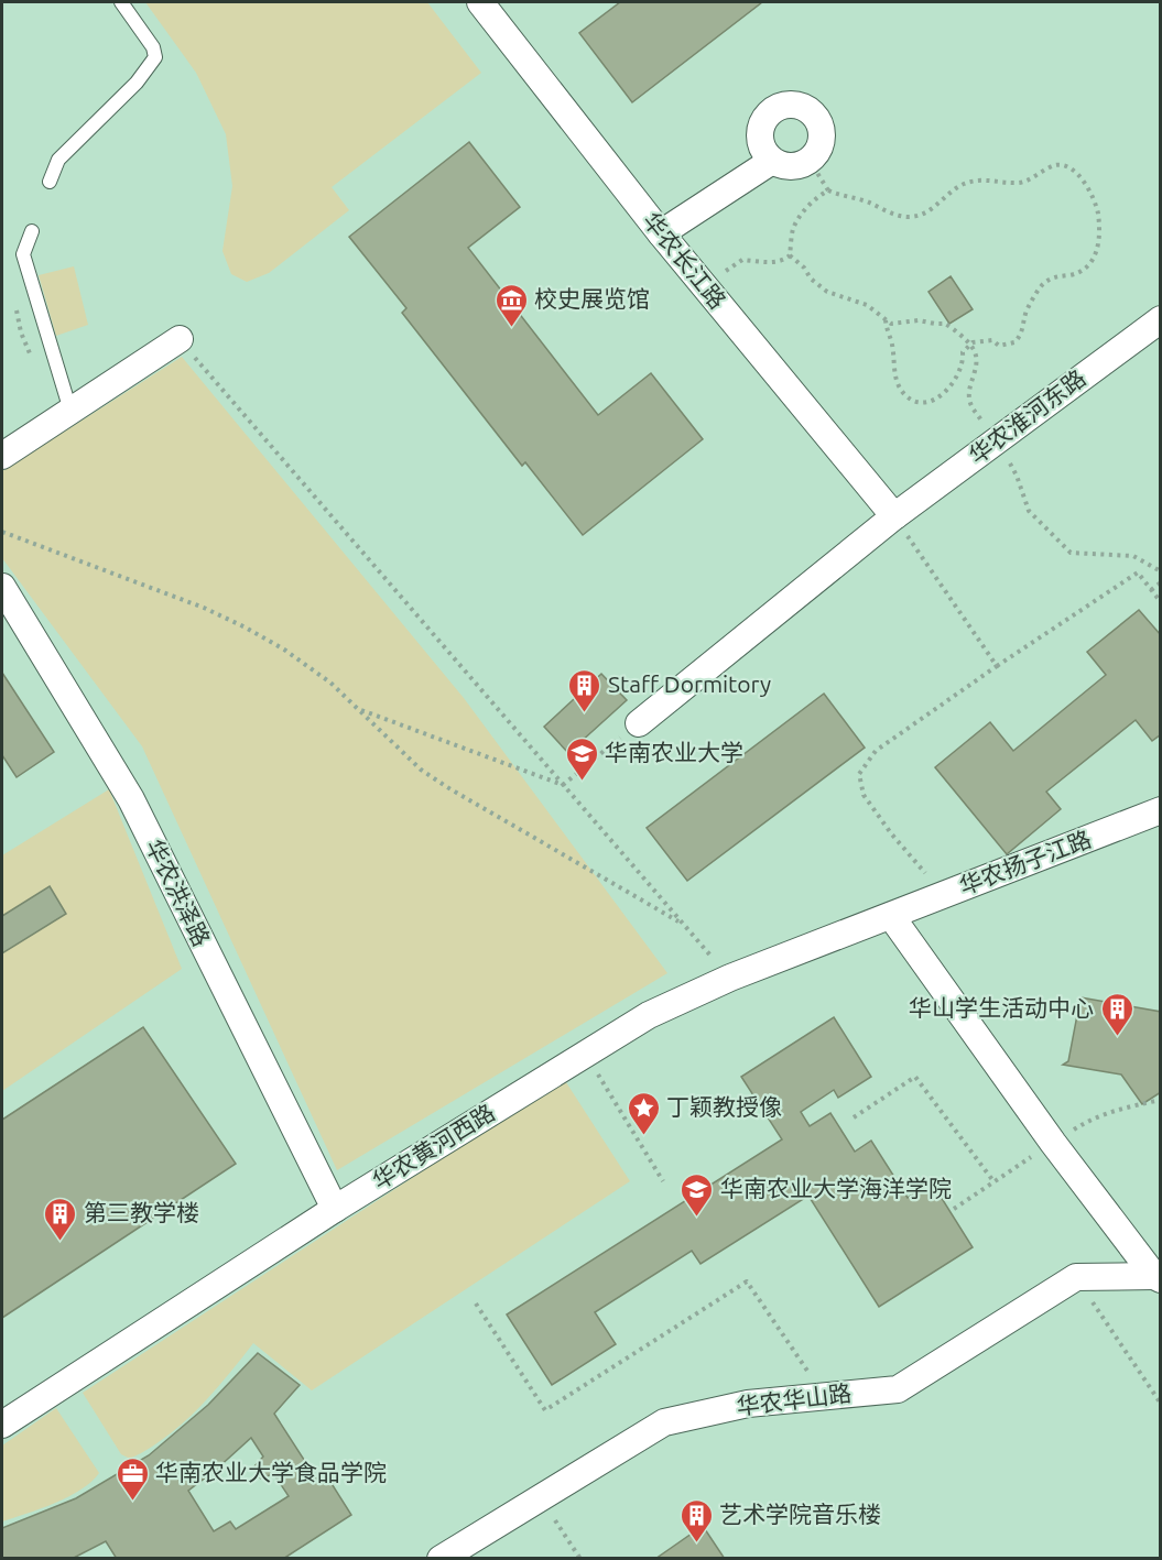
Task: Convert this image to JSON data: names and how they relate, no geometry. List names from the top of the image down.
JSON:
{
  "streets": {
    "street": [
      "华农长江路",
      "华农淮河东路",
      "华农扬子江路",
      "华农洪泽路",
      "华农黄河西路",
      "华农华山路"
    ]
  },
  "crossings": [
    ["华农长江路", "华农淮河东路"],
    ["华农扬子江路", "华农黄河西路"],
    ["华农洪泽路", "华农黄河西路"]
  ],
  "places": {
    "museum": ["校史展览馆"],
    "building": [
      "Staff Dormitory",
      "华山学生活动中心",
      "第三教学楼",
      "艺术学院音乐楼"
    ],
    "school or university": ["华南农业大学", "华南农业大学海洋学院"],
    "place": ["丁颖教授像"],
    "office": ["华南农业大学食品学院"]
  }
}
